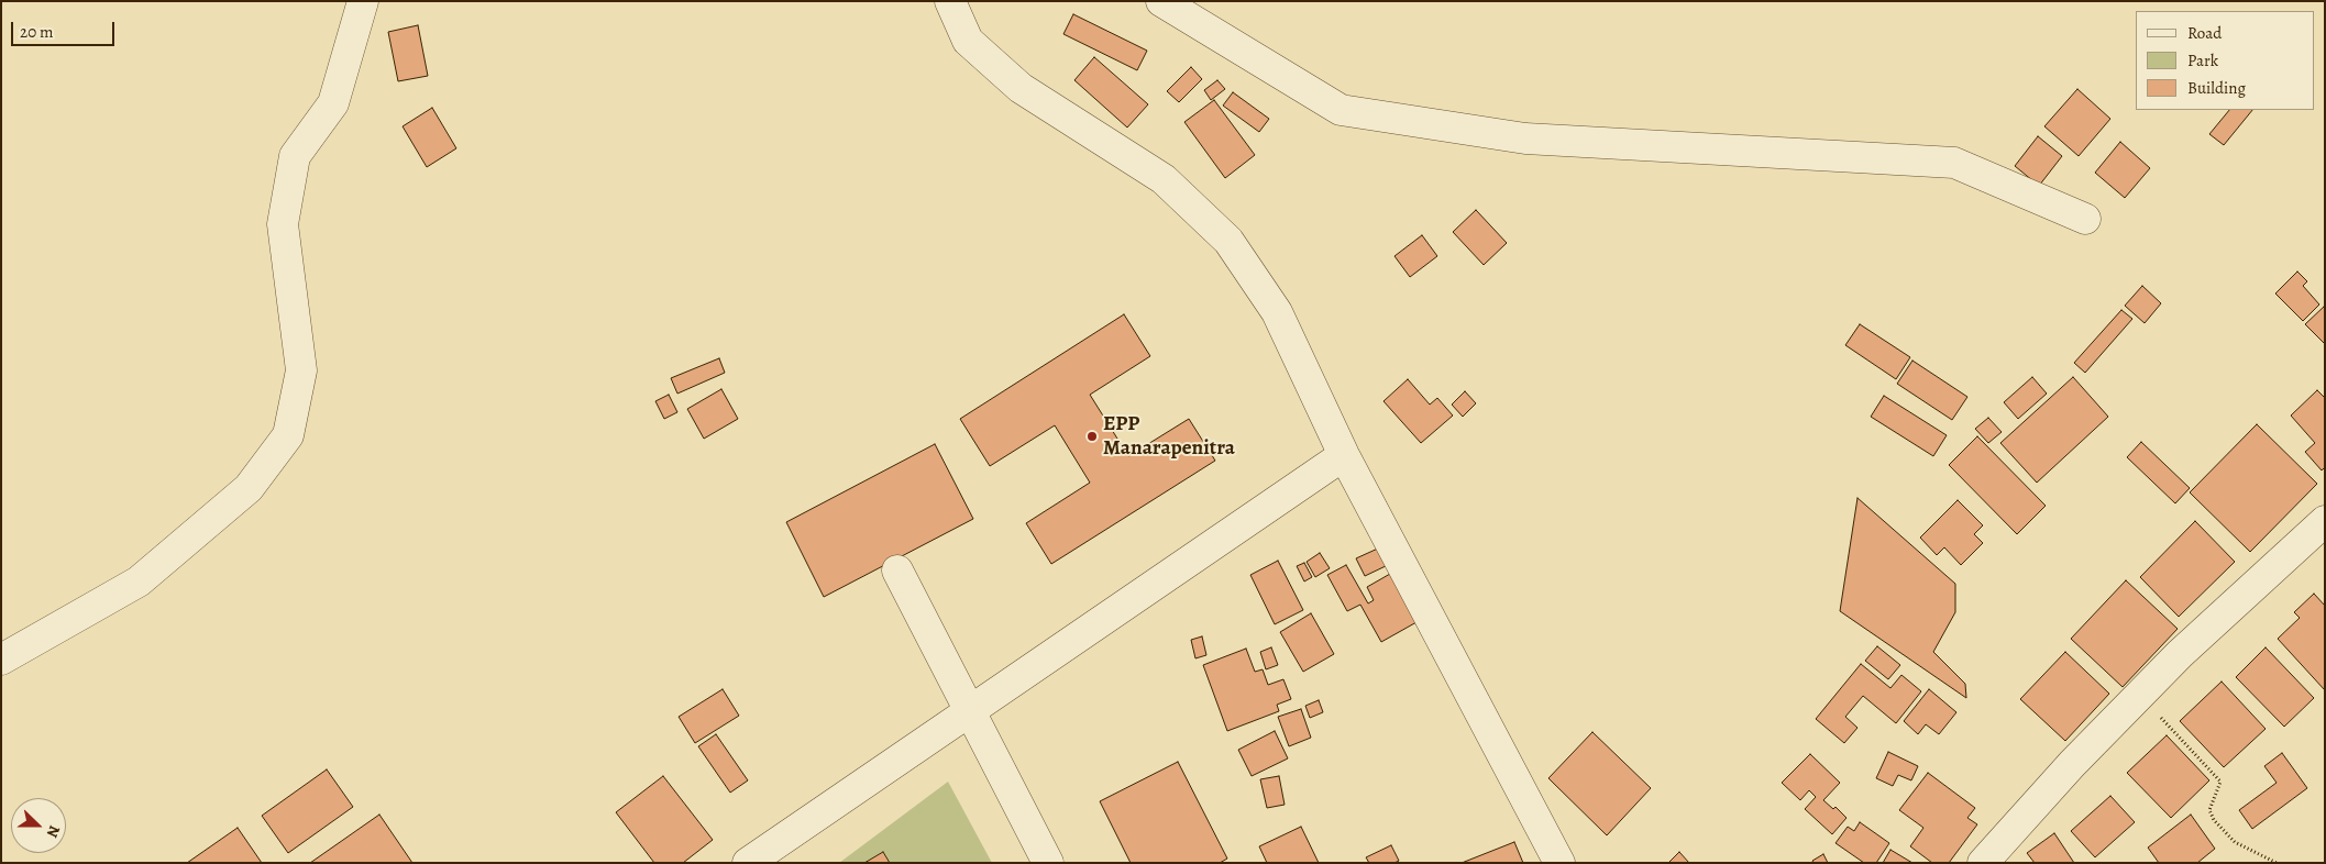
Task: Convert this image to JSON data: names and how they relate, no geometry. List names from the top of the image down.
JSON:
{
  "places": ["EPP Manarapenitra"],
  "legend": ["Road", "Park", "Building"],
  "scale_bar": "20 m",
  "north": "right"
}
